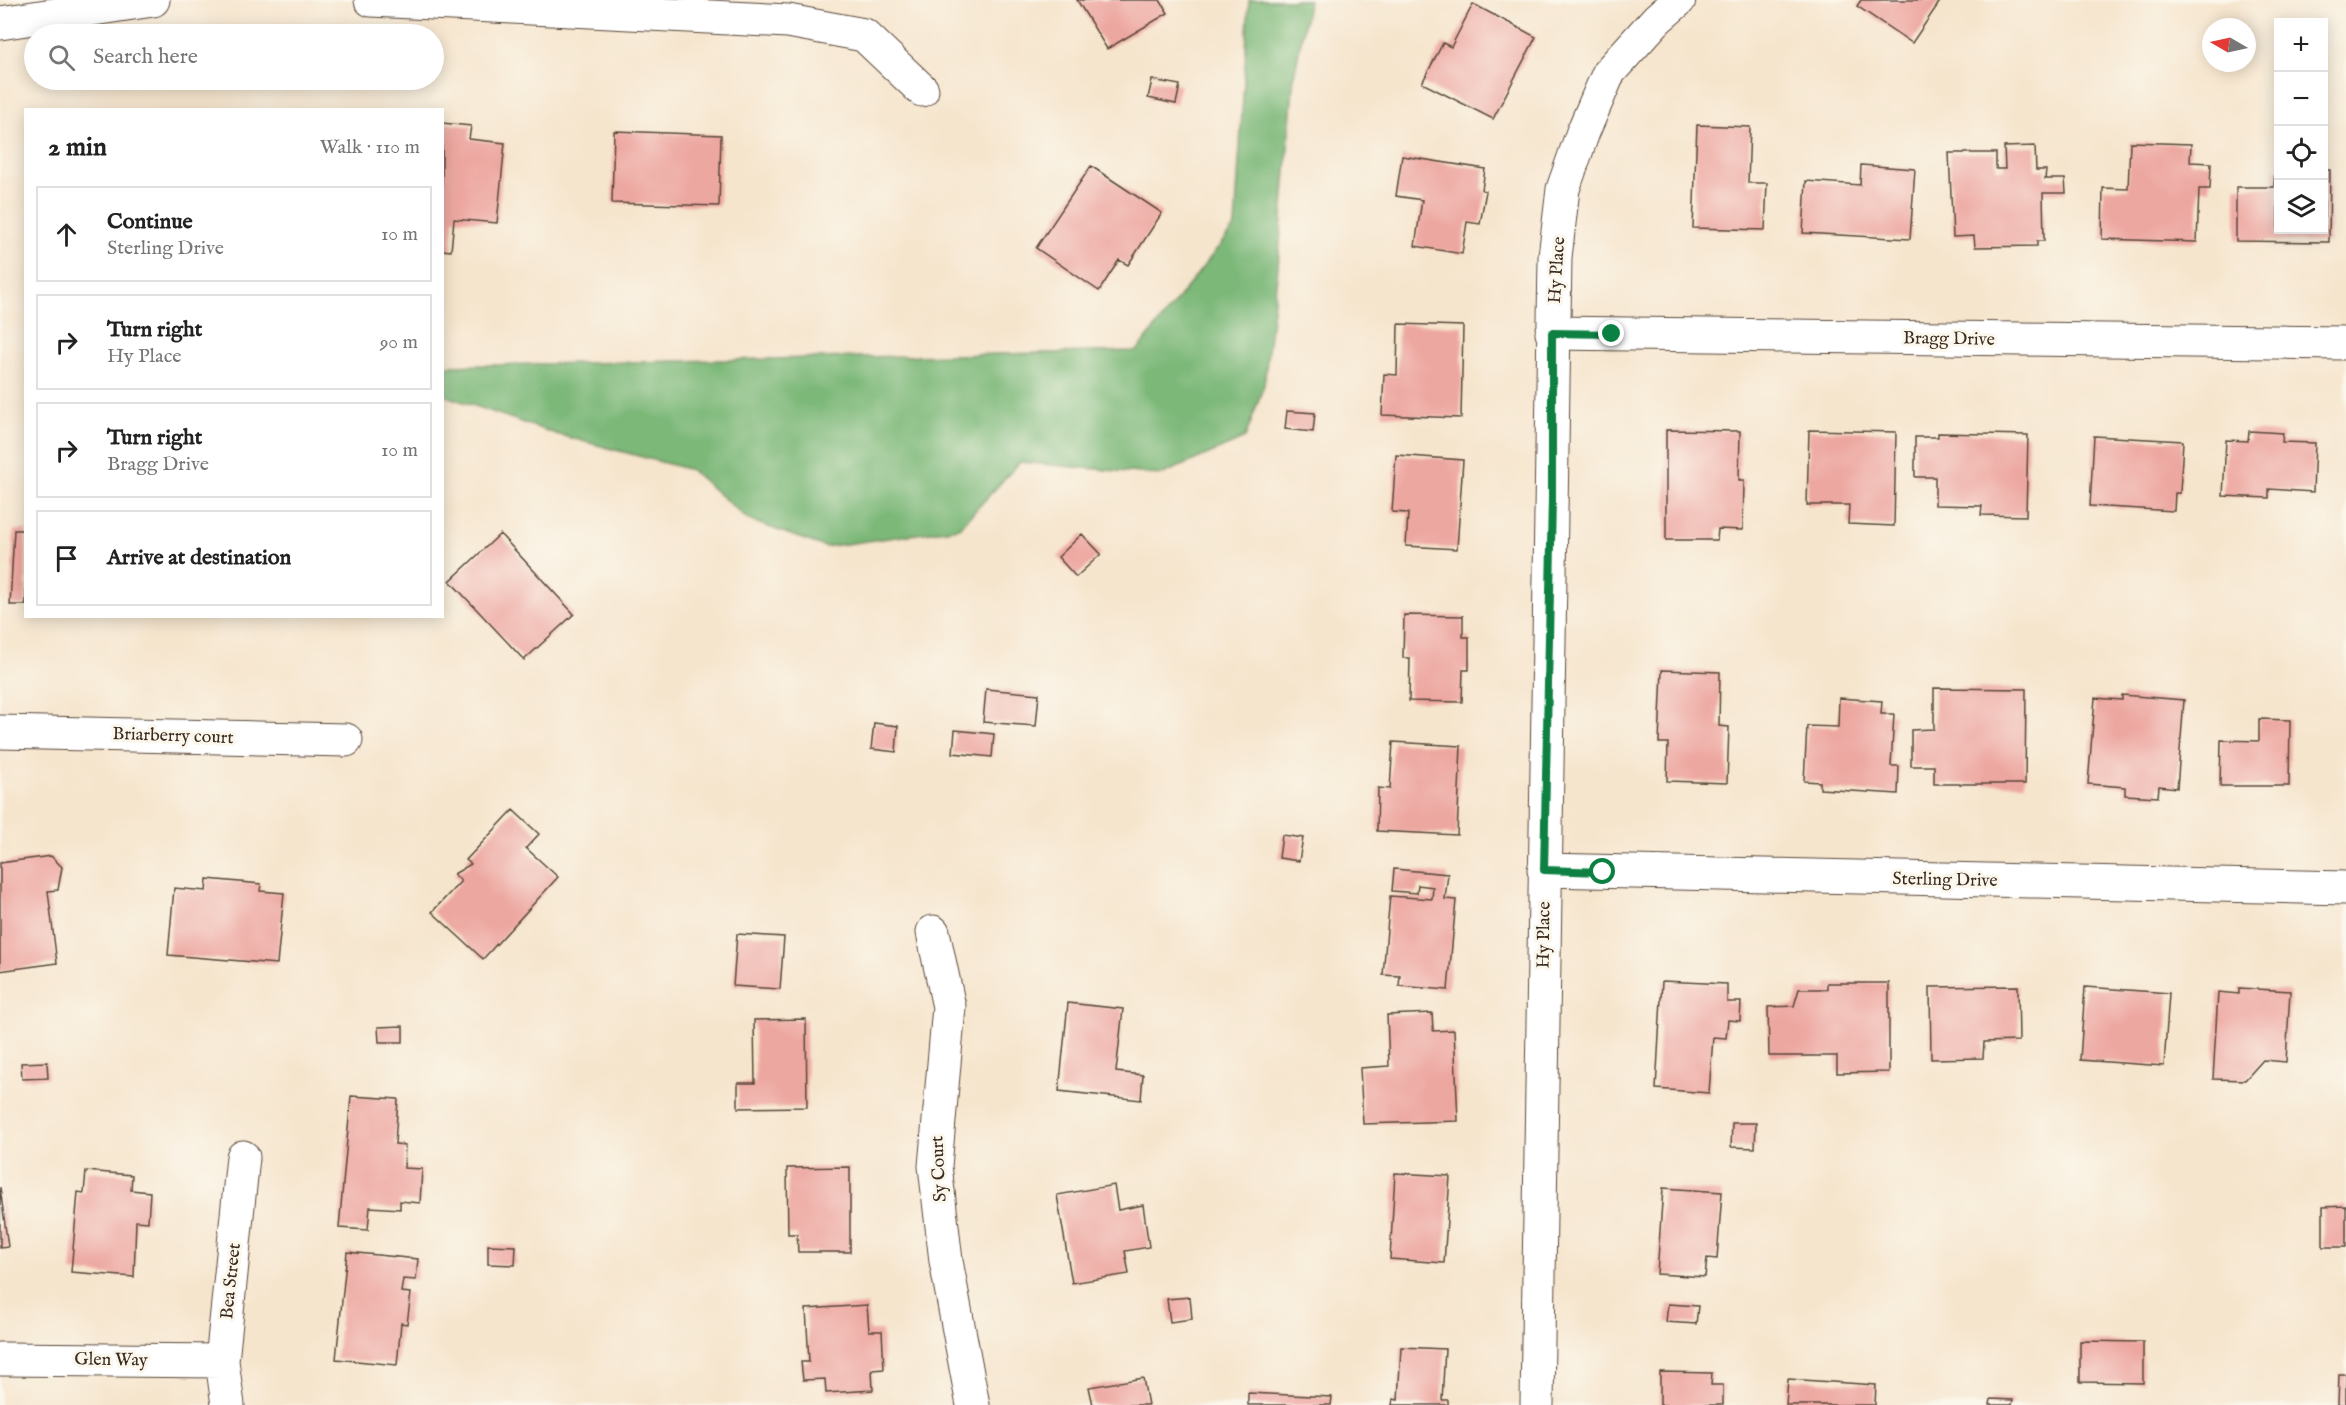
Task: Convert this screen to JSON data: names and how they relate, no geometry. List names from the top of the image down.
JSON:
{
  "streets": {
    "street": [
      "Hy Place",
      "Bragg Drive",
      "Briarberry court",
      "Sterling Drive",
      "Sy Court",
      "Bea Street",
      "Glen Way"
    ]
  },
  "crossings": [
    ["Hy Place", "Bragg Drive"],
    ["Hy Place", "Sterling Drive"],
    ["Bea Street", "Glen Way"]
  ],
  "north": "left",
  "page": {
    "map_buttons": ["+", "−"],
    "search": "Search here",
    "heading": ["2 min", "Walk · 110 m"],
    "list": [
      ["Continue", "Sterling Drive", "10 m"],
      ["Turn right", "Hy Place", "90 m"],
      ["Turn right", "Bragg Drive", "10 m"],
      "Arrive at destination"
    ]
  }
}
